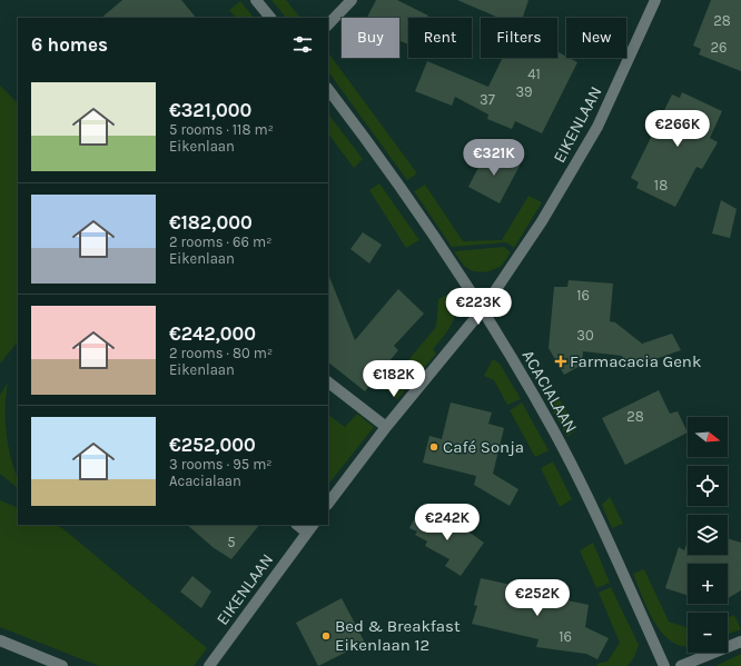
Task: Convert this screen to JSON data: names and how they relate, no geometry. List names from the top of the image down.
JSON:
{
  "streets": {
    "street": ["EIKENLAAN", "ACACIALAAN"]
  },
  "crossings": [
    ["EIKENLAAN", "ACACIALAAN"]
  ],
  "places": {
    "health": ["Farmacacia Genk"],
    "other": ["Café Sonja", "Bed & Breakfast Eikenlaan 12"]
  },
  "house_numbers": [
    "28",
    "26",
    "41",
    "39",
    "37",
    "18",
    "16",
    "30",
    "28",
    "5",
    "16"
  ],
  "north": "right",
  "page": {
    "chip": [
      "Buy",
      "Rent",
      "Filters",
      "New"
    ],
    "heading": "6 homes",
    "list": [
      {
        "name": "€321,000",
        "note": "5 rooms · 118 m² · Eikenlaan"
      },
      {
        "name": "€182,000",
        "note": "2 rooms · 66 m² · Eikenlaan"
      },
      {
        "name": "€242,000",
        "note": "2 rooms · 80 m² · Eikenlaan"
      },
      {
        "name": "€252,000",
        "note": "3 rooms · 95 m² · Acacialaan"
      }
    ],
    "price": [
      "€266K",
      "€321K",
      "€223K",
      "€182K",
      "€242K",
      "€252K"
    ],
    "map_buttons": ["+", "−"]
  }
}
